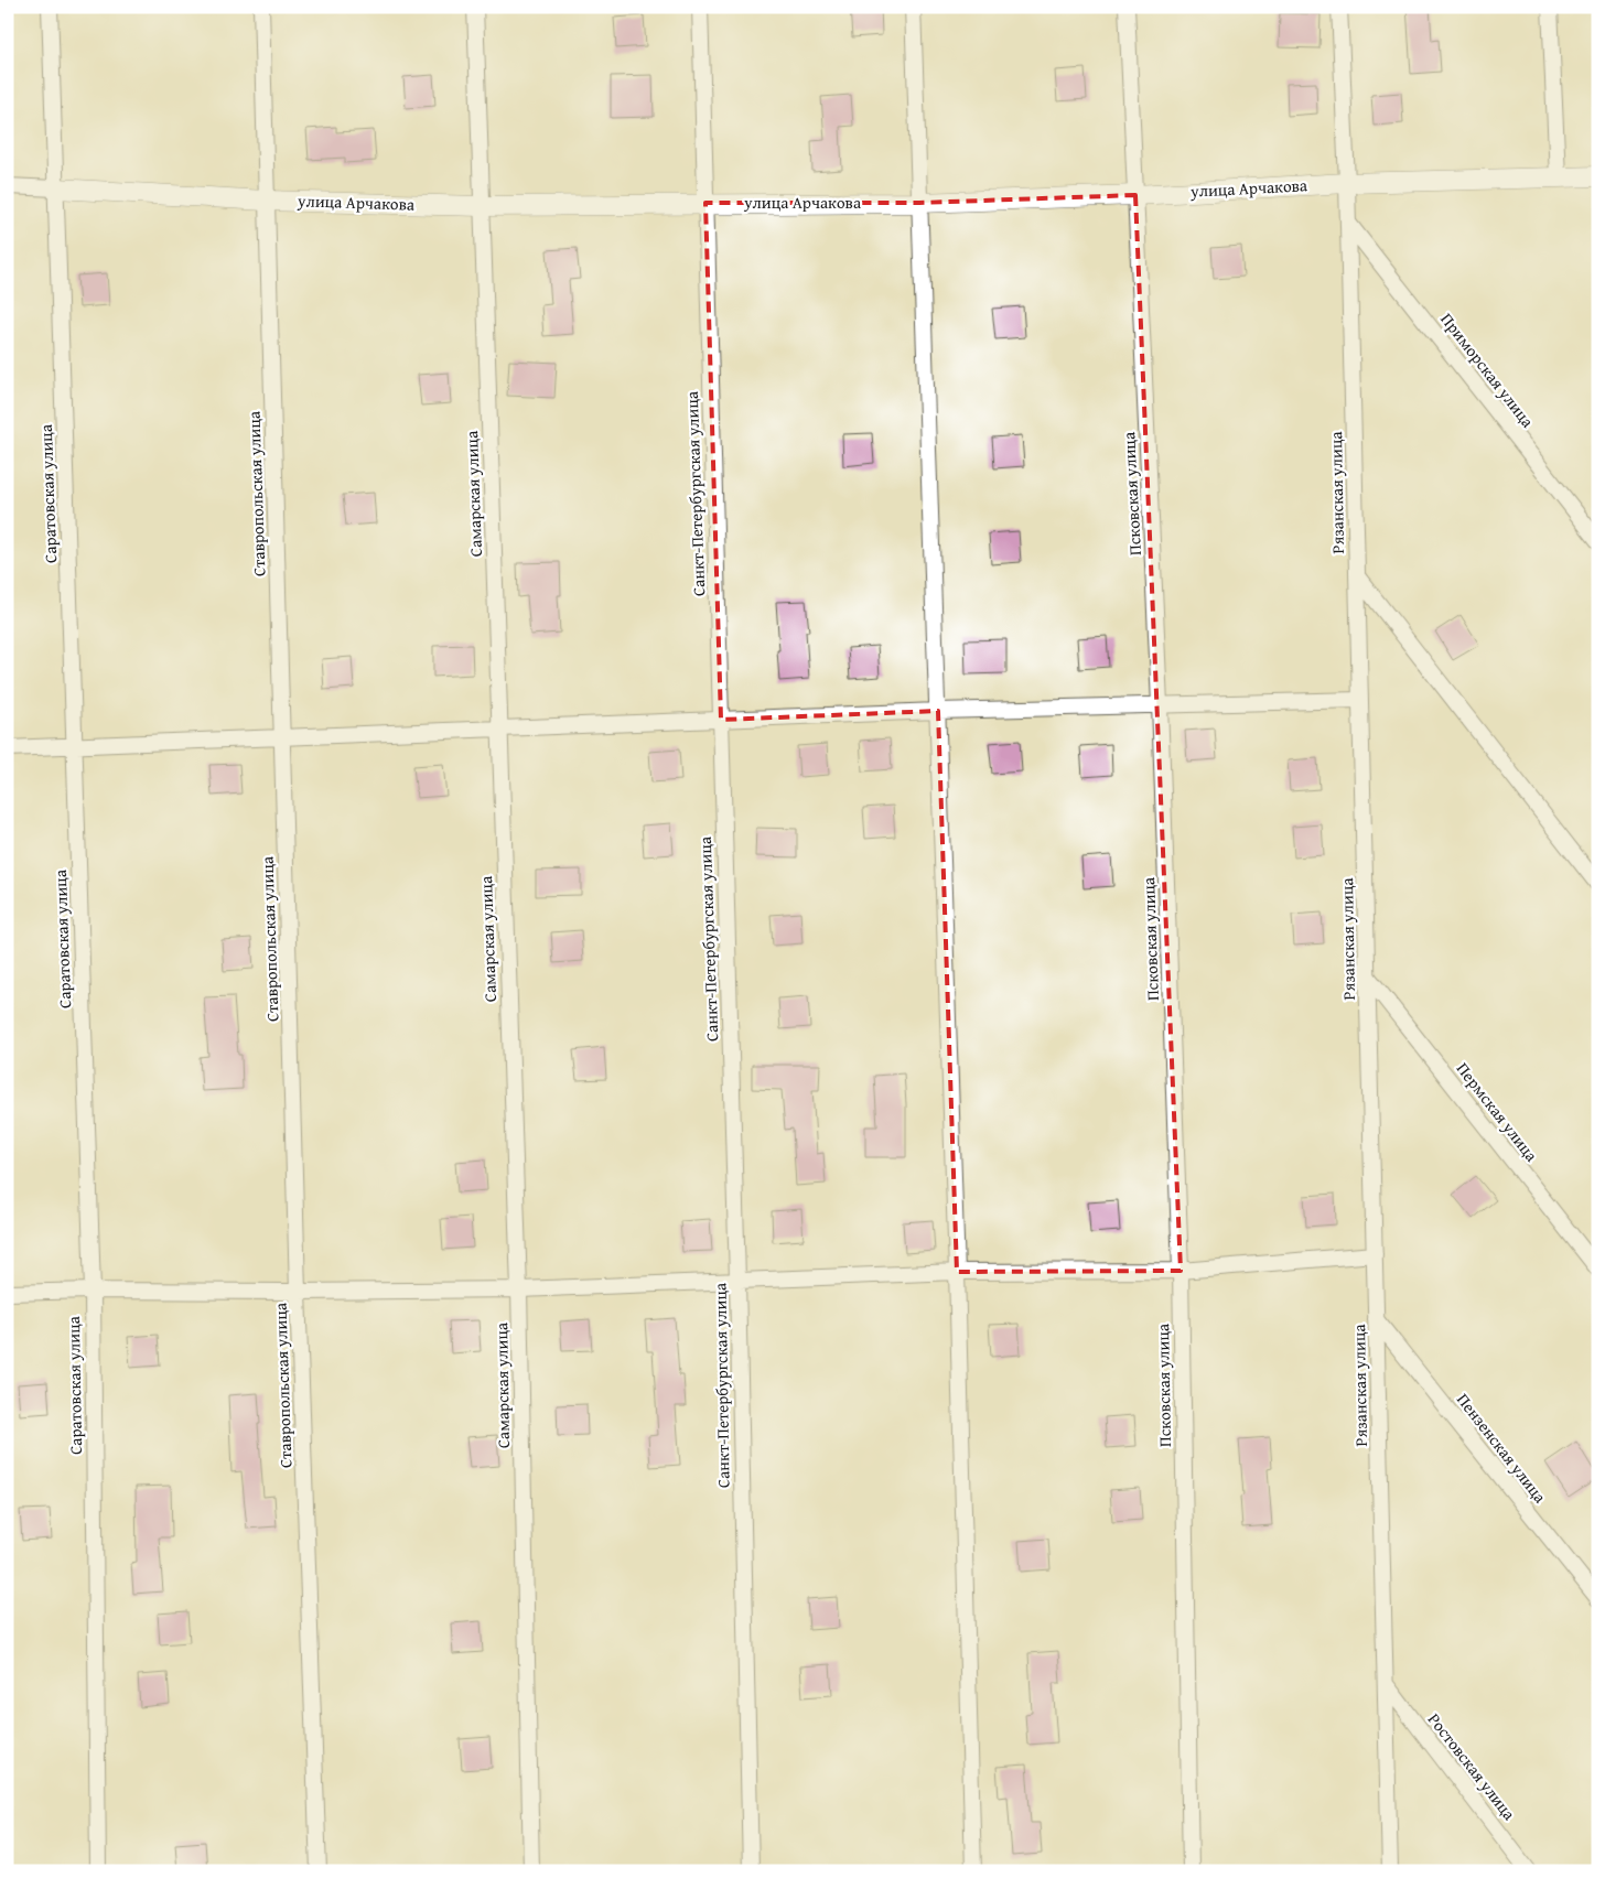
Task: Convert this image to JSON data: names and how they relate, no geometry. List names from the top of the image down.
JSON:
{
  "streets": {
    "street": [
      "улица Арчакова",
      "Приморская улица",
      "Рязанская улица",
      "Саратовская улица",
      "Ставропольская улица",
      "Самарская улица",
      "Санкт-Петербургская улица",
      "Псковская улица",
      "Пермская улица",
      "Пензенская улица",
      "Ростовская улица"
    ]
  },
  "crossings": [
    ["улица Арчакова", "Рязанская улица"],
    ["улица Арчакова", "Саратовская улица"],
    ["улица Арчакова", "Ставропольская улица"],
    ["улица Арчакова", "Самарская улица"],
    ["улица Арчакова", "Санкт-Петербургская улица"],
    ["улица Арчакова", "Псковская улица"],
    ["Приморская улица", "Рязанская улица"],
    ["Рязанская улица", "Пермская улица"],
    ["Рязанская улица", "Пензенская улица"],
    ["Рязанская улица", "Ростовская улица"]
  ]
}
